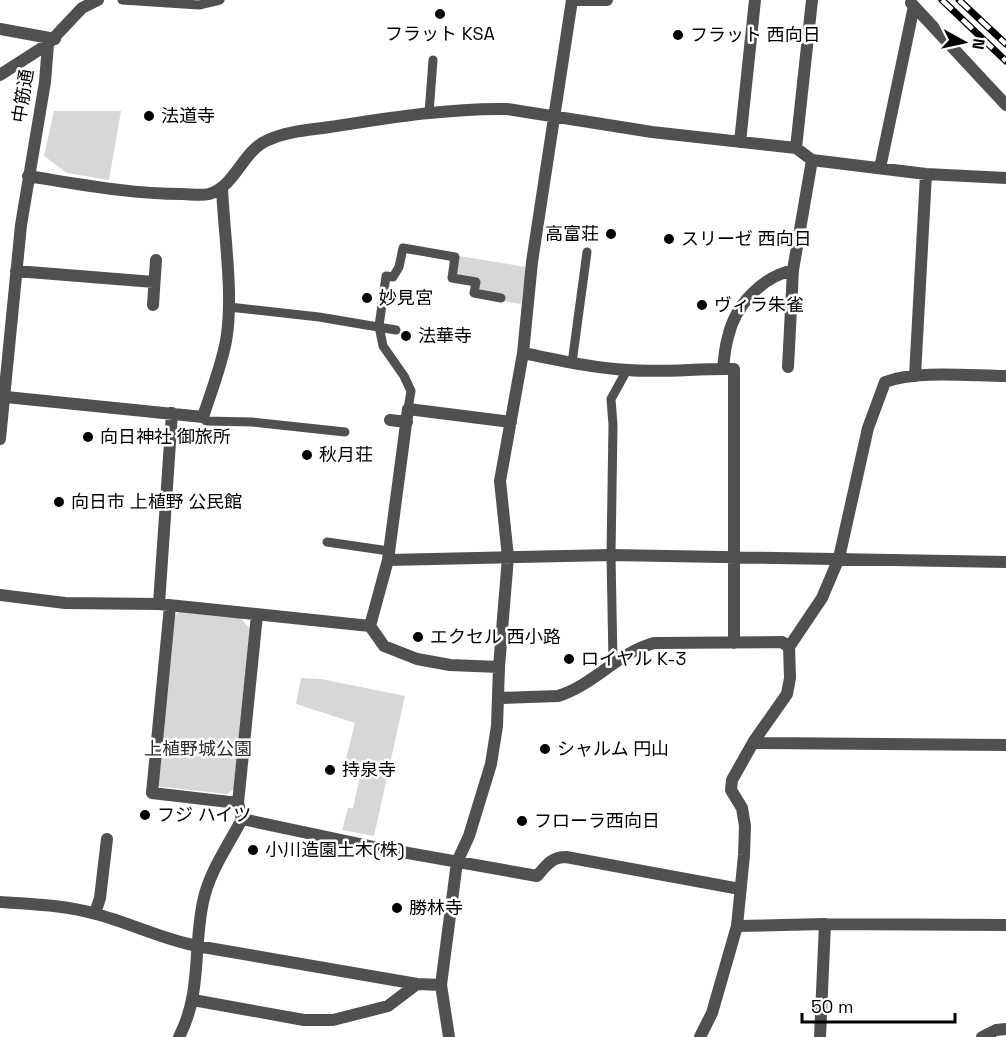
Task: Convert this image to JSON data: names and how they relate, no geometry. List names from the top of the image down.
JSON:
{
  "streets": {
    "street": ["中筋通"]
  },
  "parks": ["上植野城公園"],
  "places": [
    "フラット KSA",
    "フラット 西向日",
    "法道寺",
    "高富荘",
    "スリーゼ 西向日",
    "妙見宮",
    "ヴィラ朱雀",
    "法華寺",
    "向日神社 御旅所",
    "秋月荘",
    "向日市 上植野 公民館",
    "エクセル 西小路",
    "ロイヤル K-3",
    "シャルム 円山",
    "持泉寺",
    "フジ ハイツ",
    "フローラ西向日",
    "小川造園土木(株)",
    "勝林寺"
  ],
  "scale_bar": "50 m",
  "north": "right"
}
